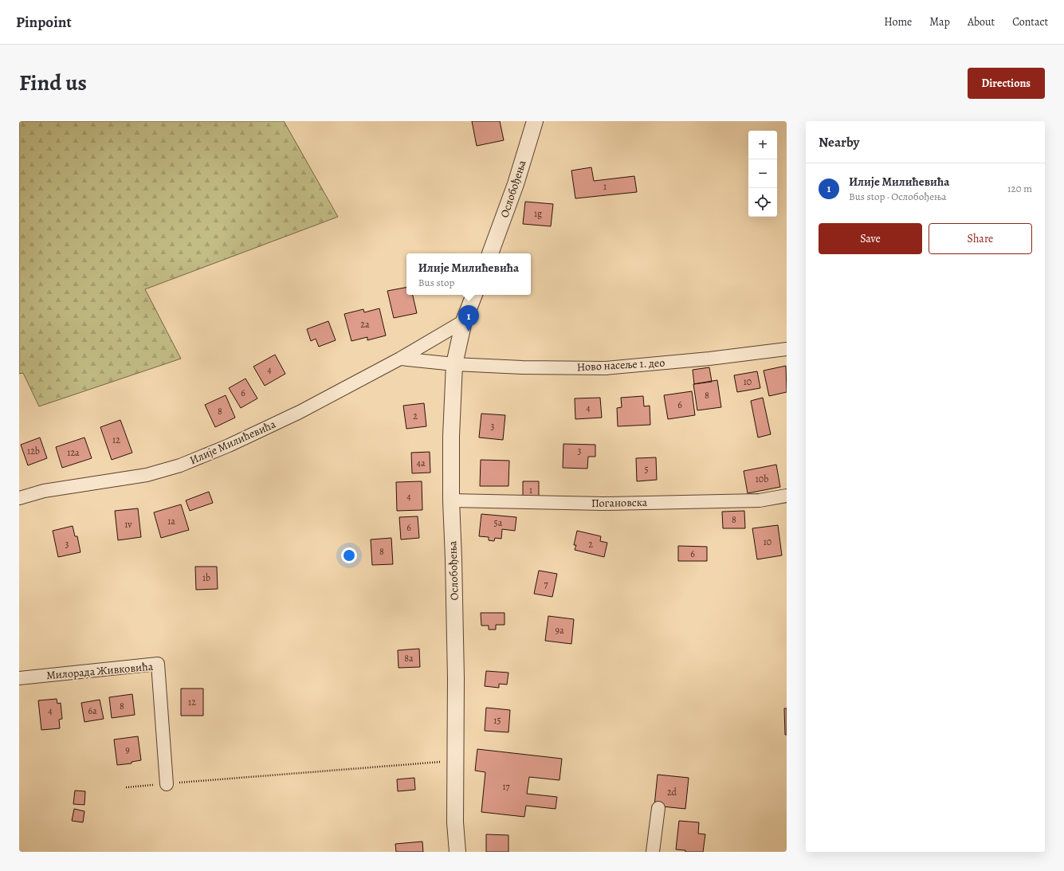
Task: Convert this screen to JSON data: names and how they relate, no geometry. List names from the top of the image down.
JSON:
{
  "streets": {
    "street": [
      "Ослобођења",
      "Ново насеље 1. део",
      "Илије Милићевића",
      "Погановска",
      "Милорада Живковића"
    ]
  },
  "crossings": [
    ["Ослобођења", "Ново насеље 1. део"],
    ["Ослобођења", "Илије Милићевића"],
    ["Ослобођења", "Погановска"],
    ["Ново насеље 1. део", "Илије Милићевића"]
  ],
  "house_numbers": [
    "1",
    "1g",
    "2a",
    "4",
    "10",
    "6",
    "8",
    "6",
    "4",
    "8",
    "2",
    "3",
    "12",
    "12b",
    "3",
    "12a",
    "4a",
    "5",
    "10b",
    "1",
    "4",
    "8",
    "1a",
    "5a",
    "1v",
    "6",
    "10",
    "3",
    "2",
    "8",
    "6",
    "1b",
    "7",
    "9a",
    "8a",
    "12",
    "8",
    "4",
    "6a",
    "15",
    "9",
    "17",
    "2d"
  ],
  "page": {
    "header": "Pinpoint",
    "nav": [
      "Home",
      "Map",
      "About",
      "Contact"
    ],
    "title": "Find us",
    "buttons": [
      "Directions",
      ["Save", "Share"]
    ],
    "heading": "Nearby",
    "map_buttons": ["+", "−"],
    "list": [
      {
        "mark": "1",
        "name": "Илије Милићевића",
        "note": "Bus stop · Ослобођења",
        "value": "120 m"
      }
    ],
    "popup": ["Илије Милићевића", "Bus stop"],
    "pins": "1"
  }
}
